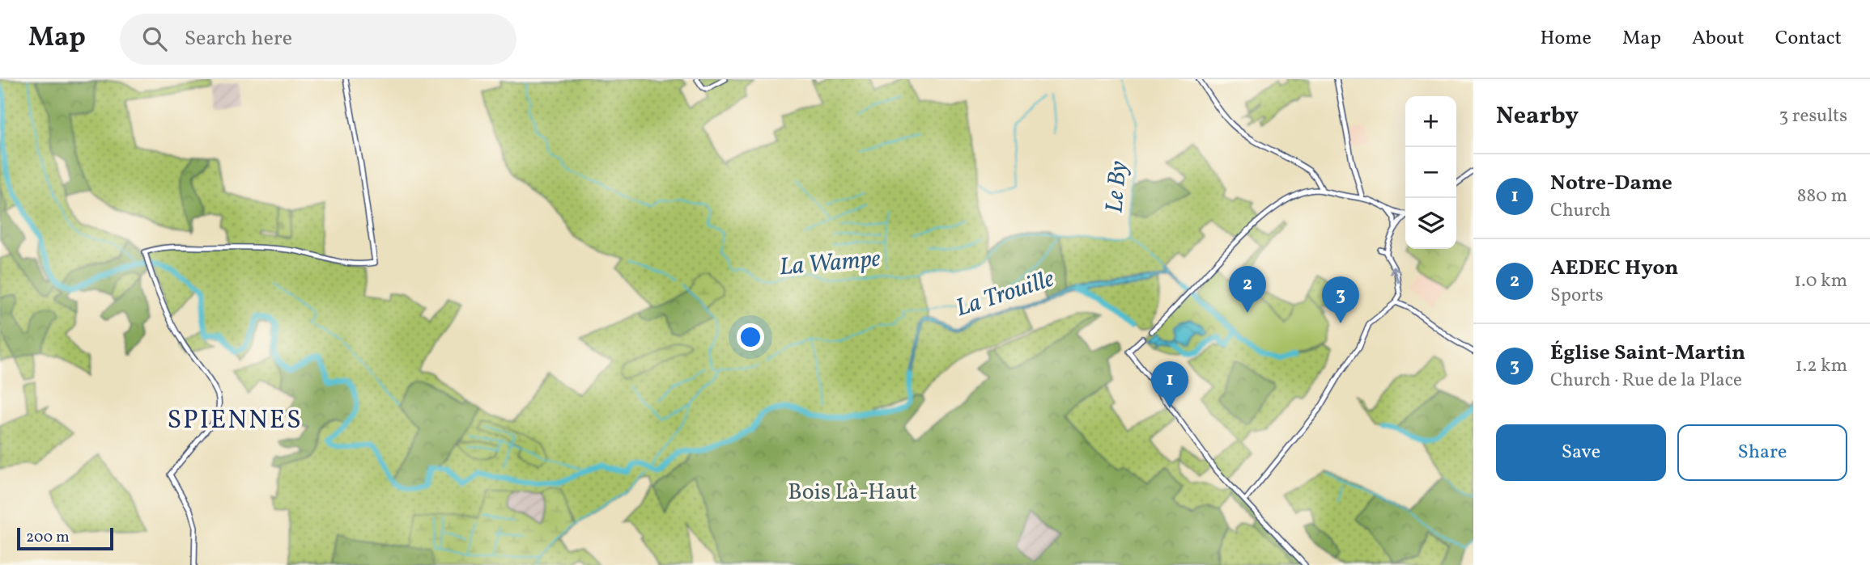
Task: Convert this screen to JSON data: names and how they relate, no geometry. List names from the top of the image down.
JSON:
{
  "districts": ["SPIENNES"],
  "water": ["Le By", "La Wampe", "La Trouille"],
  "parks": ["Bois Là-Haut"],
  "scale_bar": "200 m",
  "page": {
    "header": "Map",
    "search": "Search here",
    "nav": [
      "Home",
      "Map",
      "About",
      "Contact"
    ],
    "heading": ["Nearby", "3 results"],
    "map_buttons": ["+", "−"],
    "list": [
      {
        "mark": "1",
        "name": "Notre-Dame",
        "note": "Church",
        "value": "880 m"
      },
      {
        "mark": "2",
        "name": "AEDEC Hyon",
        "note": "Sports",
        "value": "1.0 km"
      },
      {
        "mark": "3",
        "name": "Église Saint-Martin",
        "note": "Church · Rue de la Place",
        "value": "1.2 km"
      }
    ],
    "pins": ["2", "3", "1"],
    "buttons": ["Save", "Share"],
    "scale": "200 m"
  }
}
